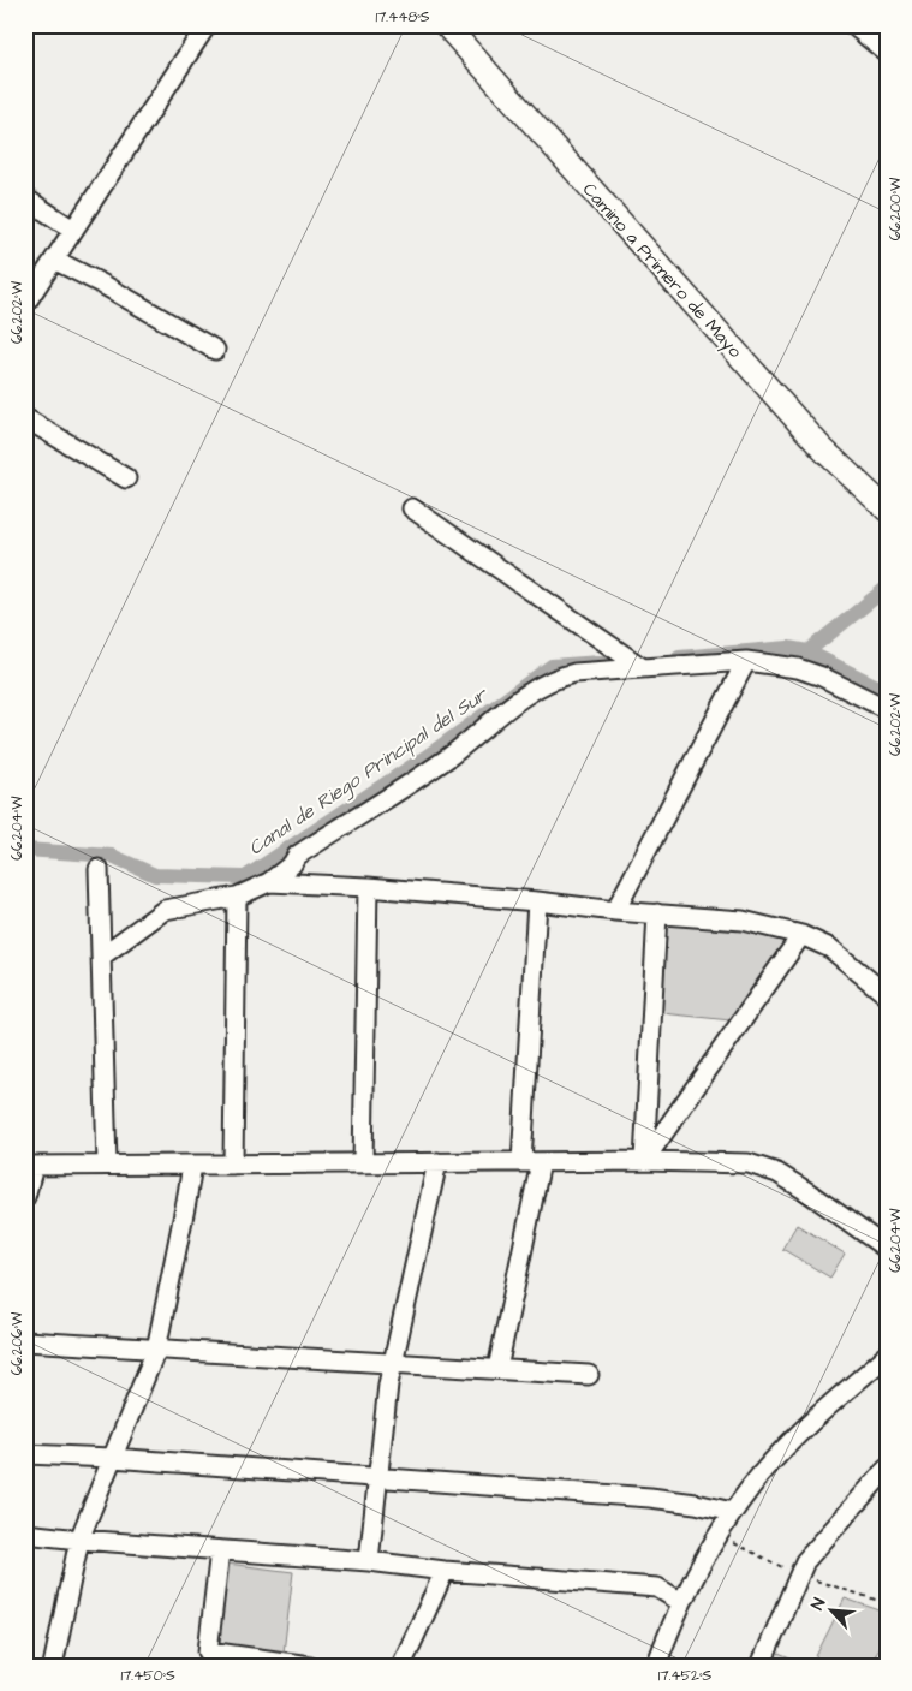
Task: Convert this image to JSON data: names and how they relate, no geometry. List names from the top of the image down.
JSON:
{
  "streets": {
    "main road": ["Camino a Primero de Mayo"]
  },
  "water": ["Canal de Riego Principal del Sur"],
  "north": "top left",
  "coordinates": [
    "17.448°S",
    "66.200°W",
    "66.202°W",
    "66.204°W",
    "66.206°W",
    "17.450°S",
    "17.452°S"
  ]
}
